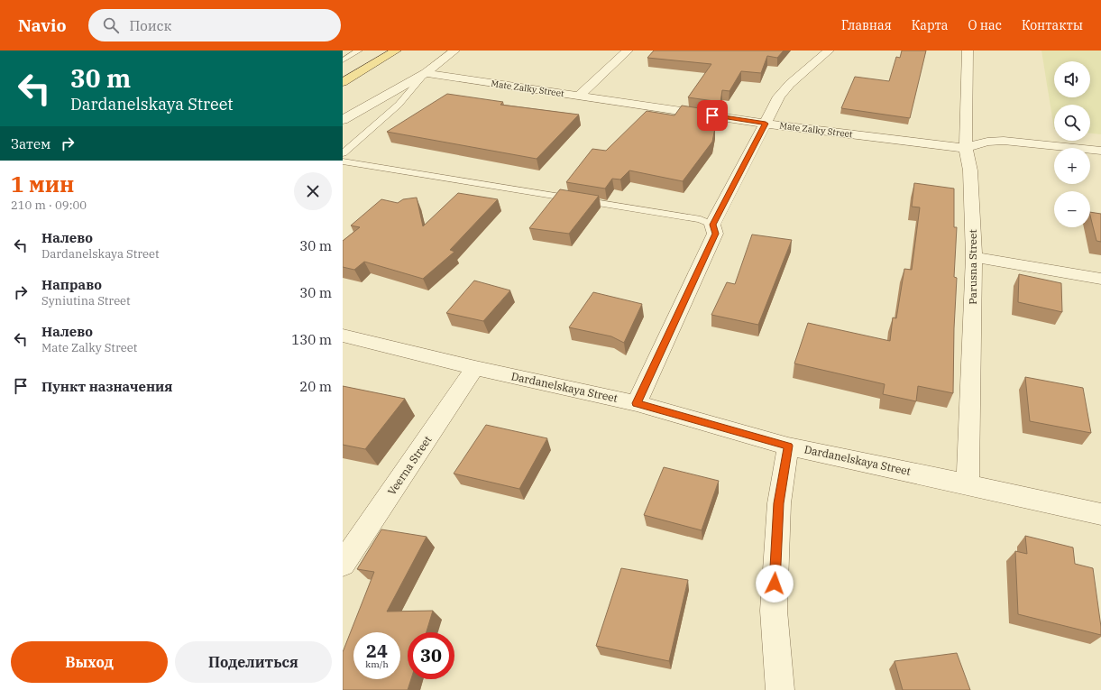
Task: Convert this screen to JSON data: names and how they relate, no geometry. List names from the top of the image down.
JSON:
{
  "streets": {
    "street": [
      "Mate Zalky Street",
      "Parusna Street",
      "Dardanelskaya Street",
      "Veerna Street"
    ]
  },
  "crossings": [
    ["Mate Zalky Street", "Parusna Street"],
    ["Parusna Street", "Dardanelskaya Street"],
    ["Dardanelskaya Street", "Veerna Street"]
  ],
  "page": {
    "header": "Navio",
    "search": "Поиск",
    "nav": [
      "Главная",
      "Карта",
      "О нас",
      "Контакты"
    ],
    "turn": ["30 m", "Dardanelskaya Street"],
    "map_buttons": ["+", "−"],
    "then": "Затем",
    "heading": ["1 мин", "210 m · 09:00"],
    "list": [
      {
        "name": "Налево",
        "note": "Dardanelskaya Street",
        "value": "30 m"
      },
      {
        "name": "Направо",
        "note": "Syniutina Street",
        "value": "30 m"
      },
      {
        "name": "Налево",
        "note": "Mate Zalky Street",
        "value": "130 m"
      },
      {
        "name": "Пункт назначения",
        "value": "20 m"
      }
    ],
    "speed": "24 km/h",
    "limit": "30",
    "buttons": ["Выход", "Поделиться"]
  }
}
